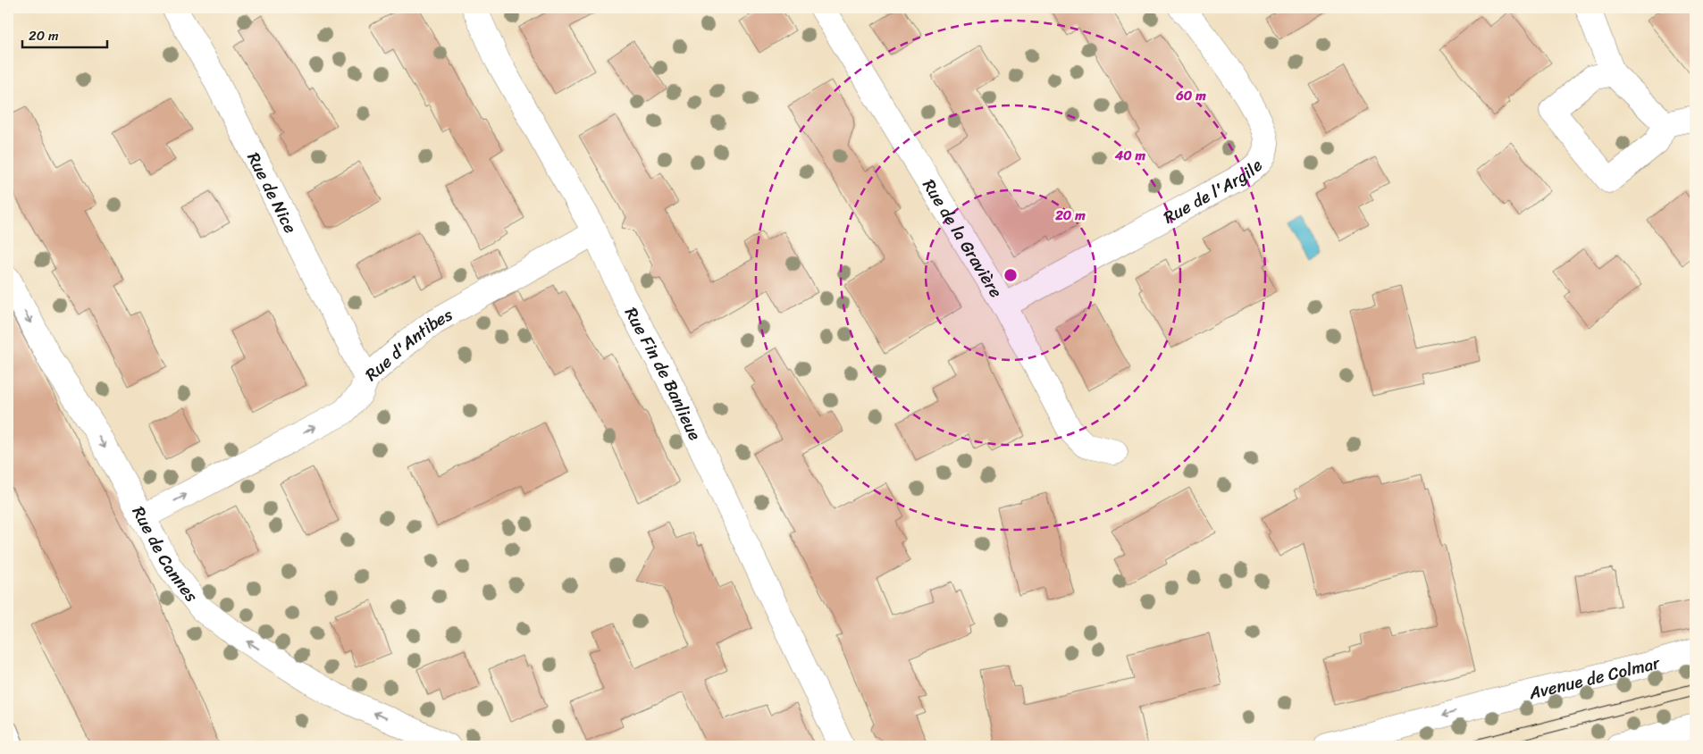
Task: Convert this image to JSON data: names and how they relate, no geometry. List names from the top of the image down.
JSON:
{
  "streets": {
    "street": [
      "Rue de l'Argile",
      "Rue de Nice",
      "Rue de la Gravière",
      "Rue d'Antibes",
      "Rue Fin de Banlieue",
      "Rue de Cannes",
      "Avenue de Colmar"
    ]
  },
  "crossings": [
    ["Rue de l'Argile", "Rue de la Gravière"],
    ["Rue de Nice", "Rue d'Antibes"],
    ["Rue d'Antibes", "Rue Fin de Banlieue"],
    ["Rue d'Antibes", "Rue de Cannes"]
  ],
  "one_way": ["Rue d'Antibes", "Avenue de Colmar"],
  "scale_bar": "20 m",
  "rings": ["60 m", "40 m", "20 m"]
}
